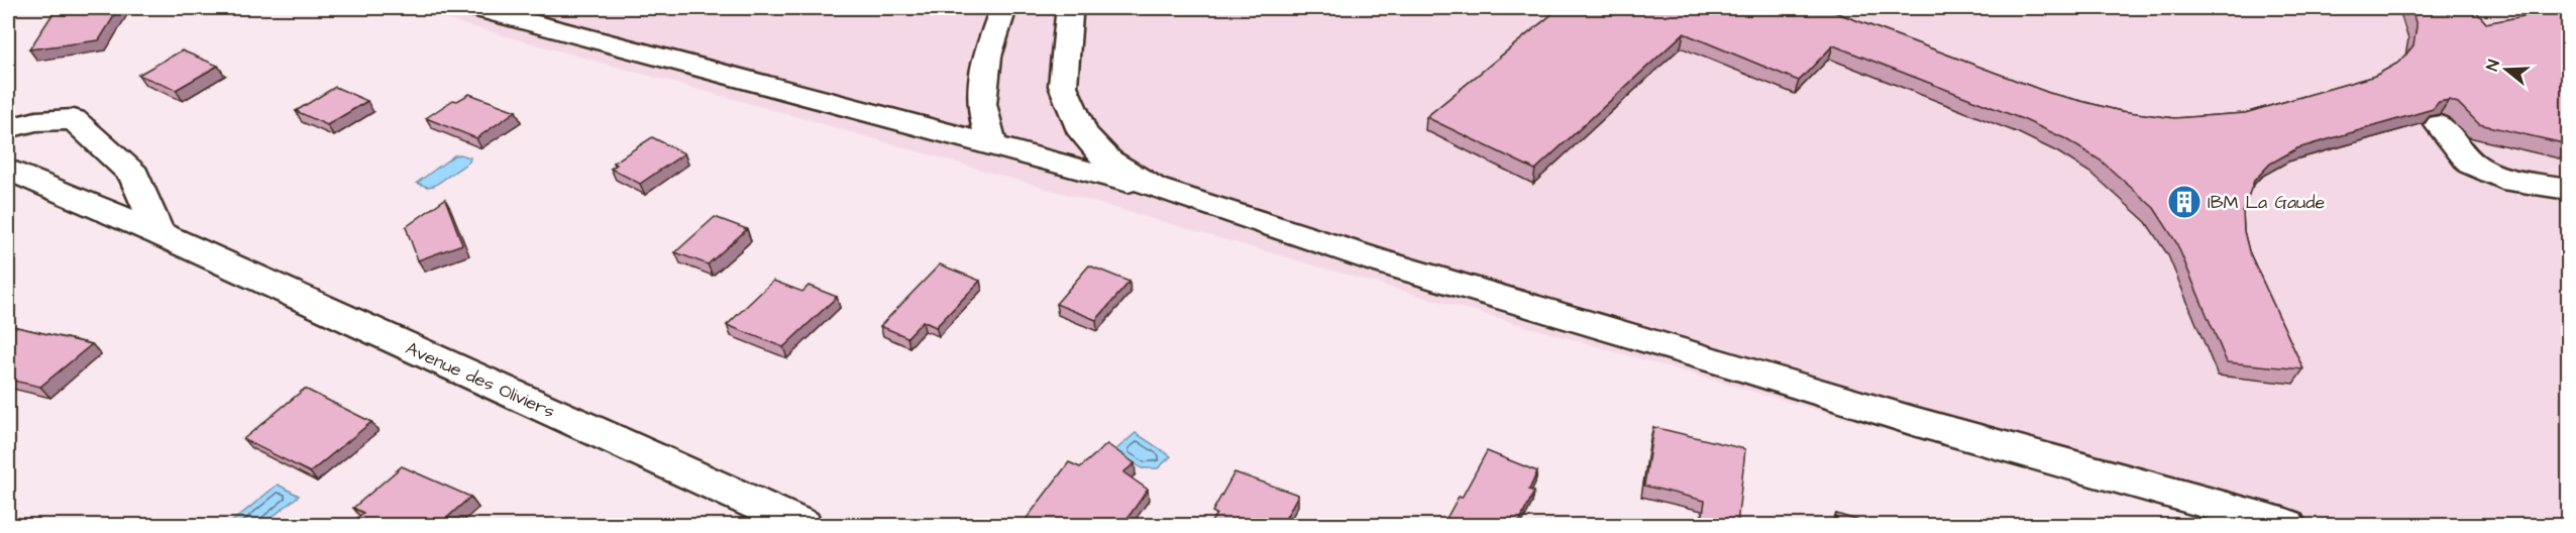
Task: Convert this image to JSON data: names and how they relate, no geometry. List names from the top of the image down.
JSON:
{
  "streets": {
    "street": ["Avenue des Oliviers"]
  },
  "places": {
    "building": ["IBM La Gaude"]
  },
  "north": "left"
}
